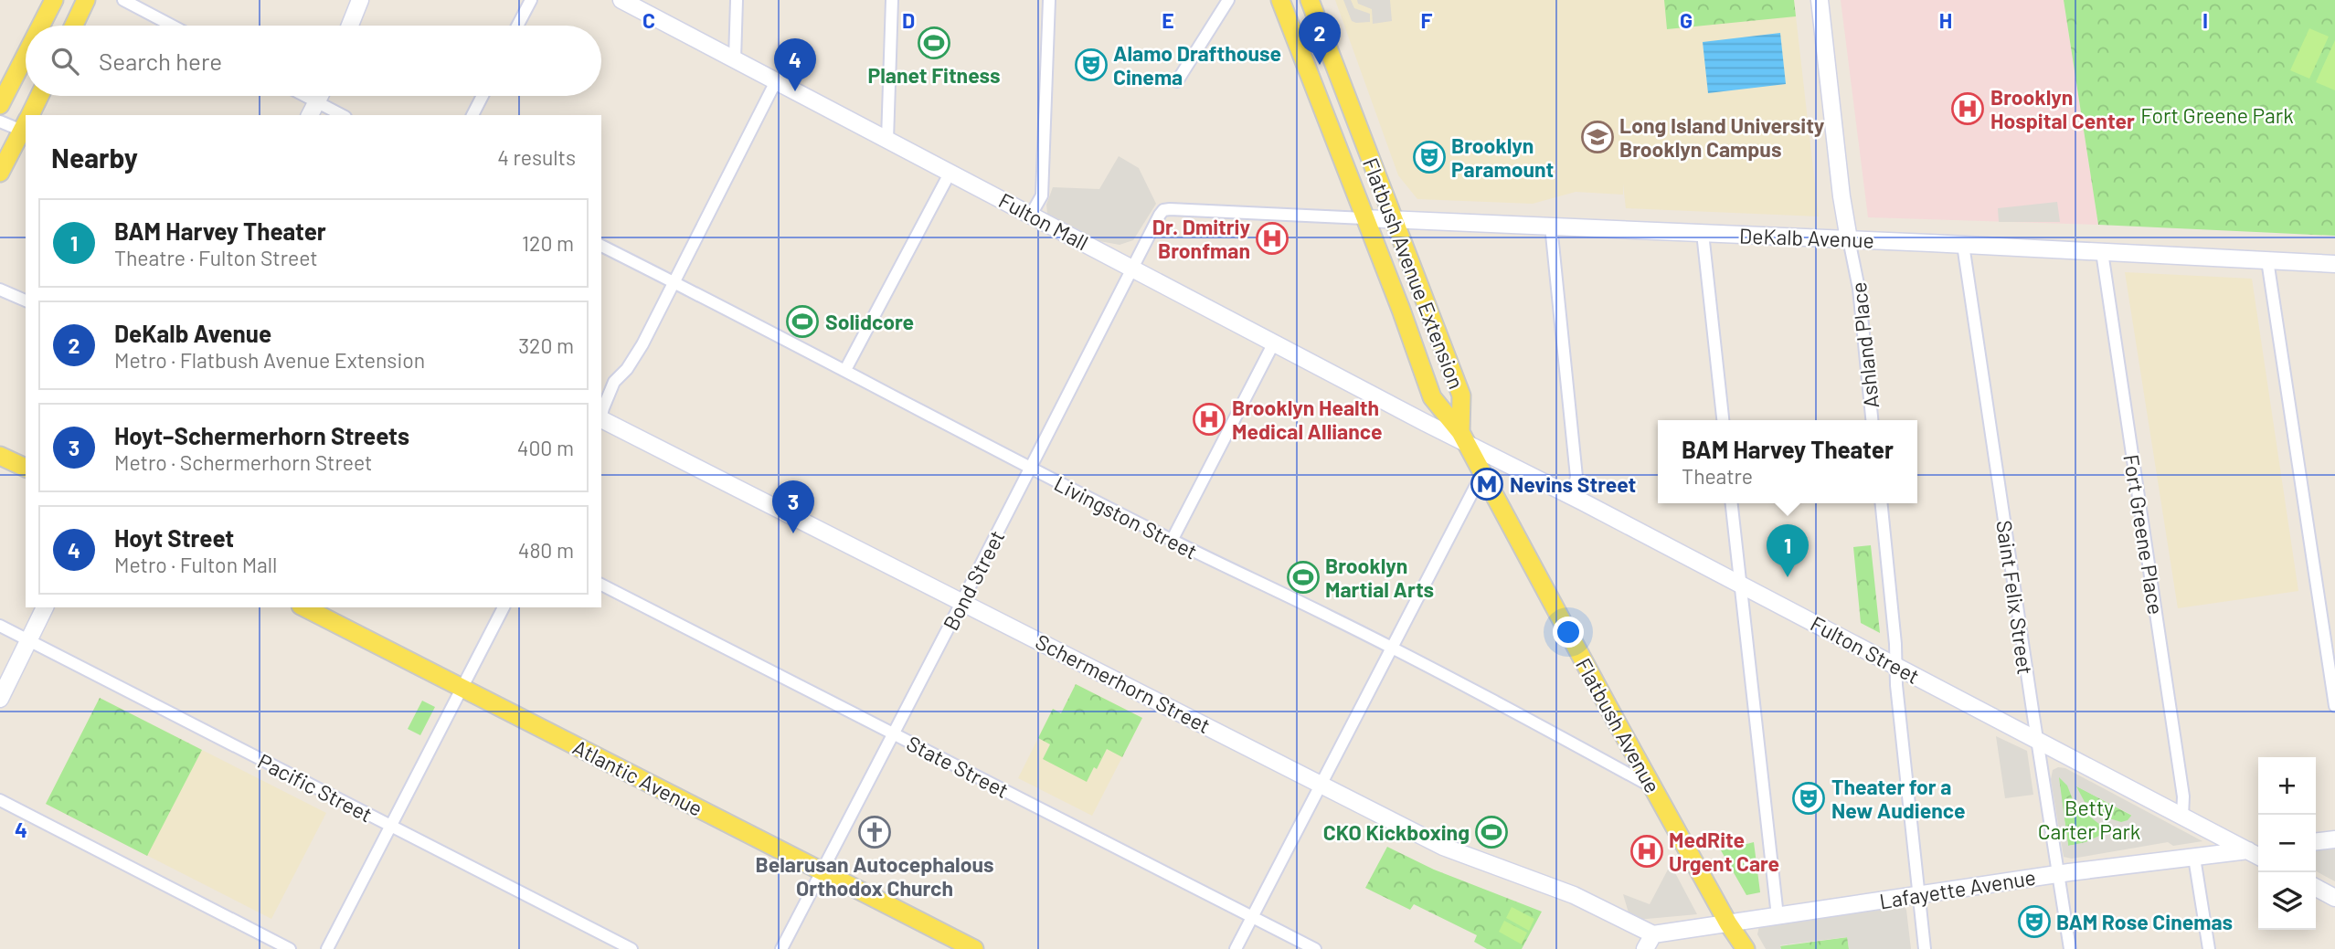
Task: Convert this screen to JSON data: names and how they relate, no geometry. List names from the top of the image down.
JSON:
{
  "streets": {
    "main road": [
      "Fulton Mall",
      "DeKalb Avenue",
      "Flatbush Avenue Extension",
      "Ashland Place",
      "Fulton Street",
      "Schermerhorn Street",
      "Flatbush Avenue",
      "Atlantic Avenue",
      "Lafayette Avenue"
    ],
    "street": [
      "Livingston Street",
      "Fort Greene Place",
      "Bond Street",
      "Saint Felix Street",
      "State Street",
      "Pacific Street"
    ]
  },
  "crossings": [
    ["Fulton Mall", "Flatbush Avenue Extension"],
    ["Fulton Mall", "Bond Street"],
    ["Fulton Mall", "Fulton Street"],
    ["Fulton Mall", "Flatbush Avenue"],
    ["DeKalb Avenue", "Flatbush Avenue Extension"],
    ["DeKalb Avenue", "Ashland Place"],
    ["DeKalb Avenue", "Fort Greene Place"],
    ["DeKalb Avenue", "Bond Street"],
    ["DeKalb Avenue", "Saint Felix Street"],
    ["Flatbush Avenue Extension", "Fulton Street"],
    ["Flatbush Avenue Extension", "Flatbush Avenue"],
    ["Livingston Street", "Bond Street"],
    ["Livingston Street", "Flatbush Avenue"],
    ["Fort Greene Place", "Fulton Street"],
    ["Bond Street", "Schermerhorn Street"],
    ["Bond Street", "State Street"],
    ["Bond Street", "Atlantic Avenue"],
    ["Saint Felix Street", "Fulton Street"],
    ["Saint Felix Street", "Lafayette Avenue"],
    ["Fulton Street", "Flatbush Avenue"],
    ["Fulton Street", "Lafayette Avenue"],
    ["Schermerhorn Street", "Lafayette Avenue"],
    ["Flatbush Avenue", "Lafayette Avenue"]
  ],
  "parks": ["Fort Greene Park", "Betty Carter Park"],
  "places": {
    "sports": [
      "Planet Fitness",
      "Solidcore",
      "Brooklyn Martial Arts",
      "CKO Kickboxing"
    ],
    "theatre": [
      "Alamo Drafthouse Cinema",
      "Brooklyn Paramount",
      "Theater for a New Audience",
      "BAM Rose Cinemas"
    ],
    "hospital": [
      "Brooklyn Hospital Center",
      "Dr. Dmitriy Bronfman",
      "Brooklyn Health Medical Alliance",
      "MedRite Urgent Care"
    ],
    "school or university": ["Long Island University Brooklyn Campus"],
    "metro station": ["Nevins Street"],
    "church": ["Belarusan Autocephalous Orthodox Church"]
  },
  "page": {
    "pins": [
      "2",
      "4",
      "3",
      "1"
    ],
    "search": "Search here",
    "heading": ["Nearby", "4 results"],
    "list": [
      {
        "mark": "1",
        "name": "BAM Harvey Theater",
        "note": "Theatre · Fulton Street",
        "value": "120 m"
      },
      {
        "mark": "2",
        "name": "DeKalb Avenue",
        "note": "Metro · Flatbush Avenue Extension",
        "value": "320 m"
      },
      {
        "mark": "3",
        "name": "Hoyt–Schermerhorn Streets",
        "note": "Metro · Schermerhorn Street",
        "value": "400 m"
      },
      {
        "mark": "4",
        "name": "Hoyt Street",
        "note": "Metro · Fulton Mall",
        "value": "480 m"
      }
    ],
    "popup": ["BAM Harvey Theater", "Theatre"],
    "map_buttons": ["+", "−"]
  },
  "grid": {
    "columns": [
      "C",
      "D",
      "E",
      "F",
      "G",
      "H",
      "I"
    ],
    "rows": ["4"]
  }
}
